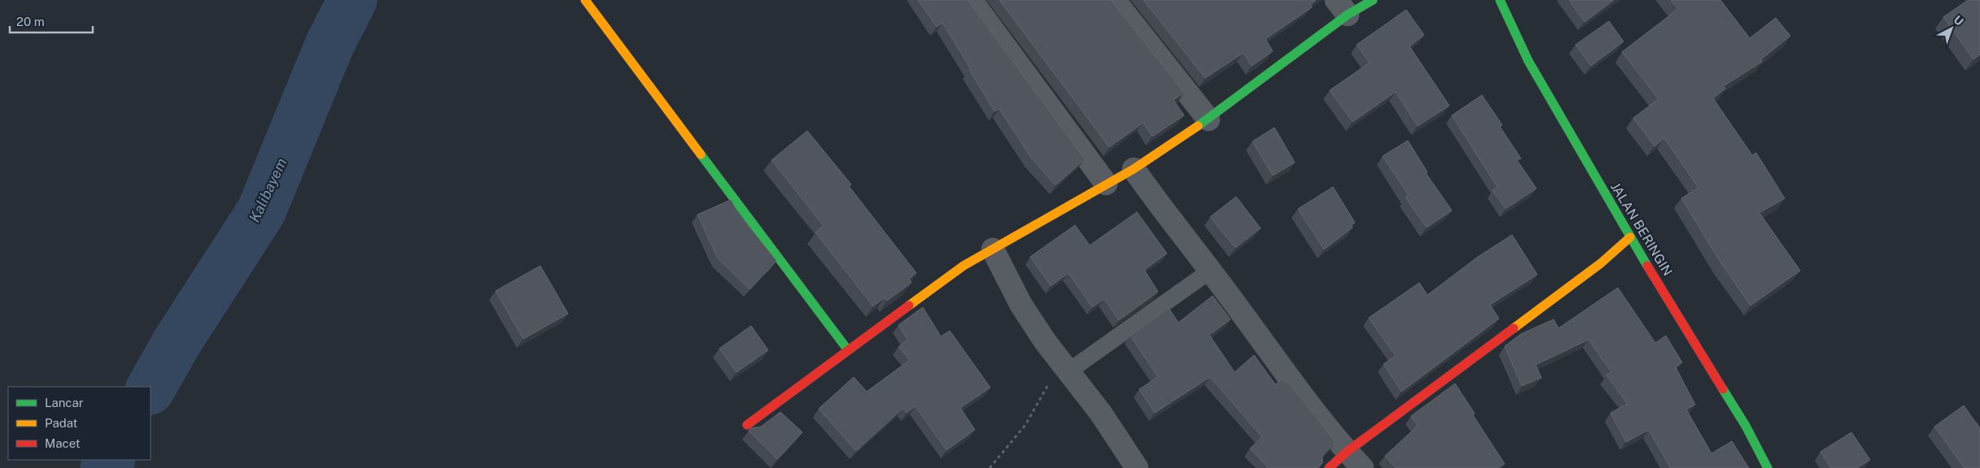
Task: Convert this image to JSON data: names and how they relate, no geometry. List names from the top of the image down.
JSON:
{
  "streets": {
    "street": ["JALAN BERINGIN"]
  },
  "water": ["Kalibayem"],
  "legend": ["Lancar", "Padat", "Macet"],
  "scale_bar": "20 m",
  "north": "top right"
}
